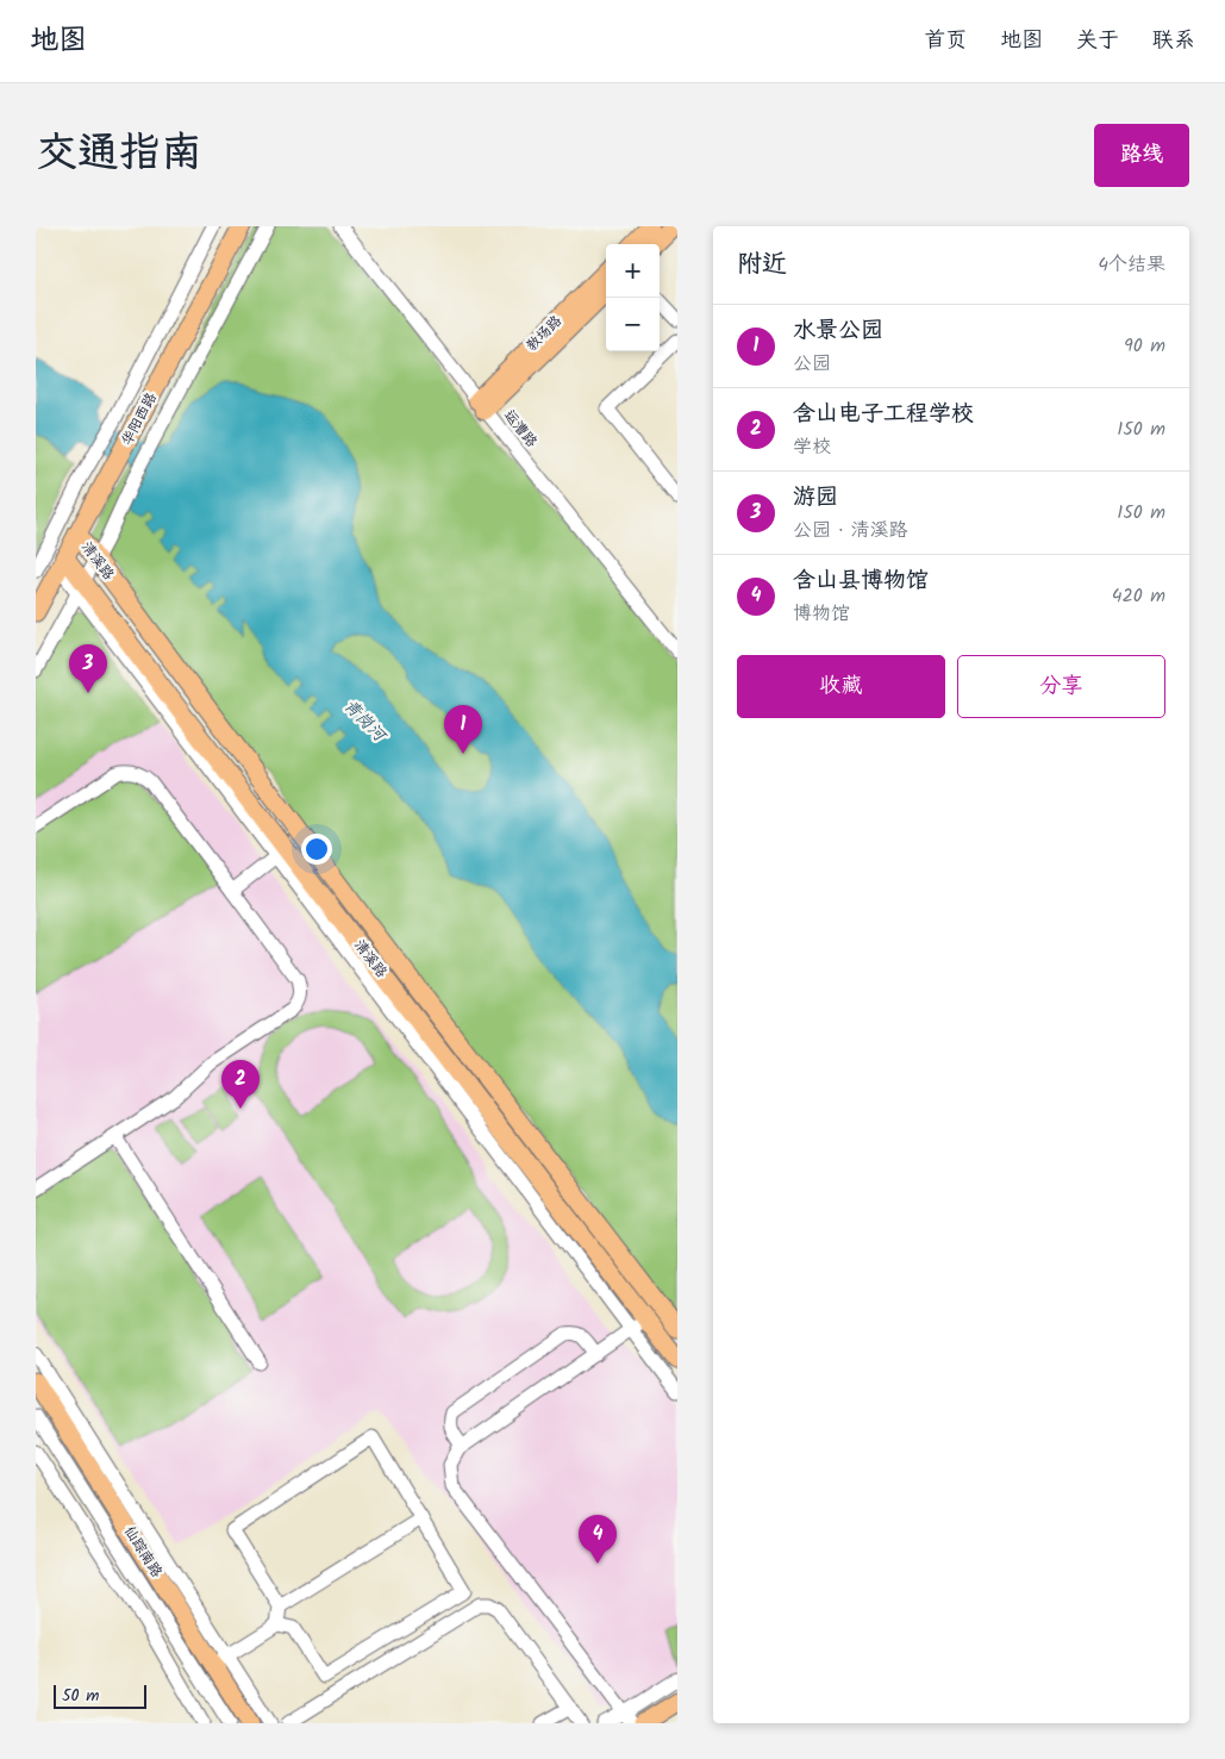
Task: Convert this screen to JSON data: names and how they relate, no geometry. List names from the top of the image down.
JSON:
{
  "streets": {
    "main road": [
      "教场路",
      "华阳西路",
      "清溪路",
      "仙踪南路"
    ],
    "street": ["运漕路"]
  },
  "crossings": [
    ["教场路", "运漕路"],
    ["华阳西路", "清溪路"]
  ],
  "water": ["青岗河"],
  "scale_bar": "50 m",
  "page": {
    "header": "地图",
    "nav": [
      "首页",
      "地图",
      "关于",
      "联系"
    ],
    "title": "交通指南",
    "buttons": [
      "路线",
      ["收藏", "分享"]
    ],
    "heading": ["附近", "4个结果"],
    "map_buttons": ["+", "−"],
    "list": [
      {
        "mark": "1",
        "name": "水景公园",
        "note": "公园",
        "value": "90 m"
      },
      {
        "mark": "2",
        "name": "含山电子工程学校",
        "note": "学校",
        "value": "150 m"
      },
      {
        "mark": "3",
        "name": "游园",
        "note": "公园 · 清溪路",
        "value": "150 m"
      },
      {
        "mark": "4",
        "name": "含山县博物馆",
        "note": "博物馆",
        "value": "420 m"
      }
    ],
    "pins": [
      "3",
      "1",
      "2",
      "4"
    ],
    "scale": "50 m"
  }
}
